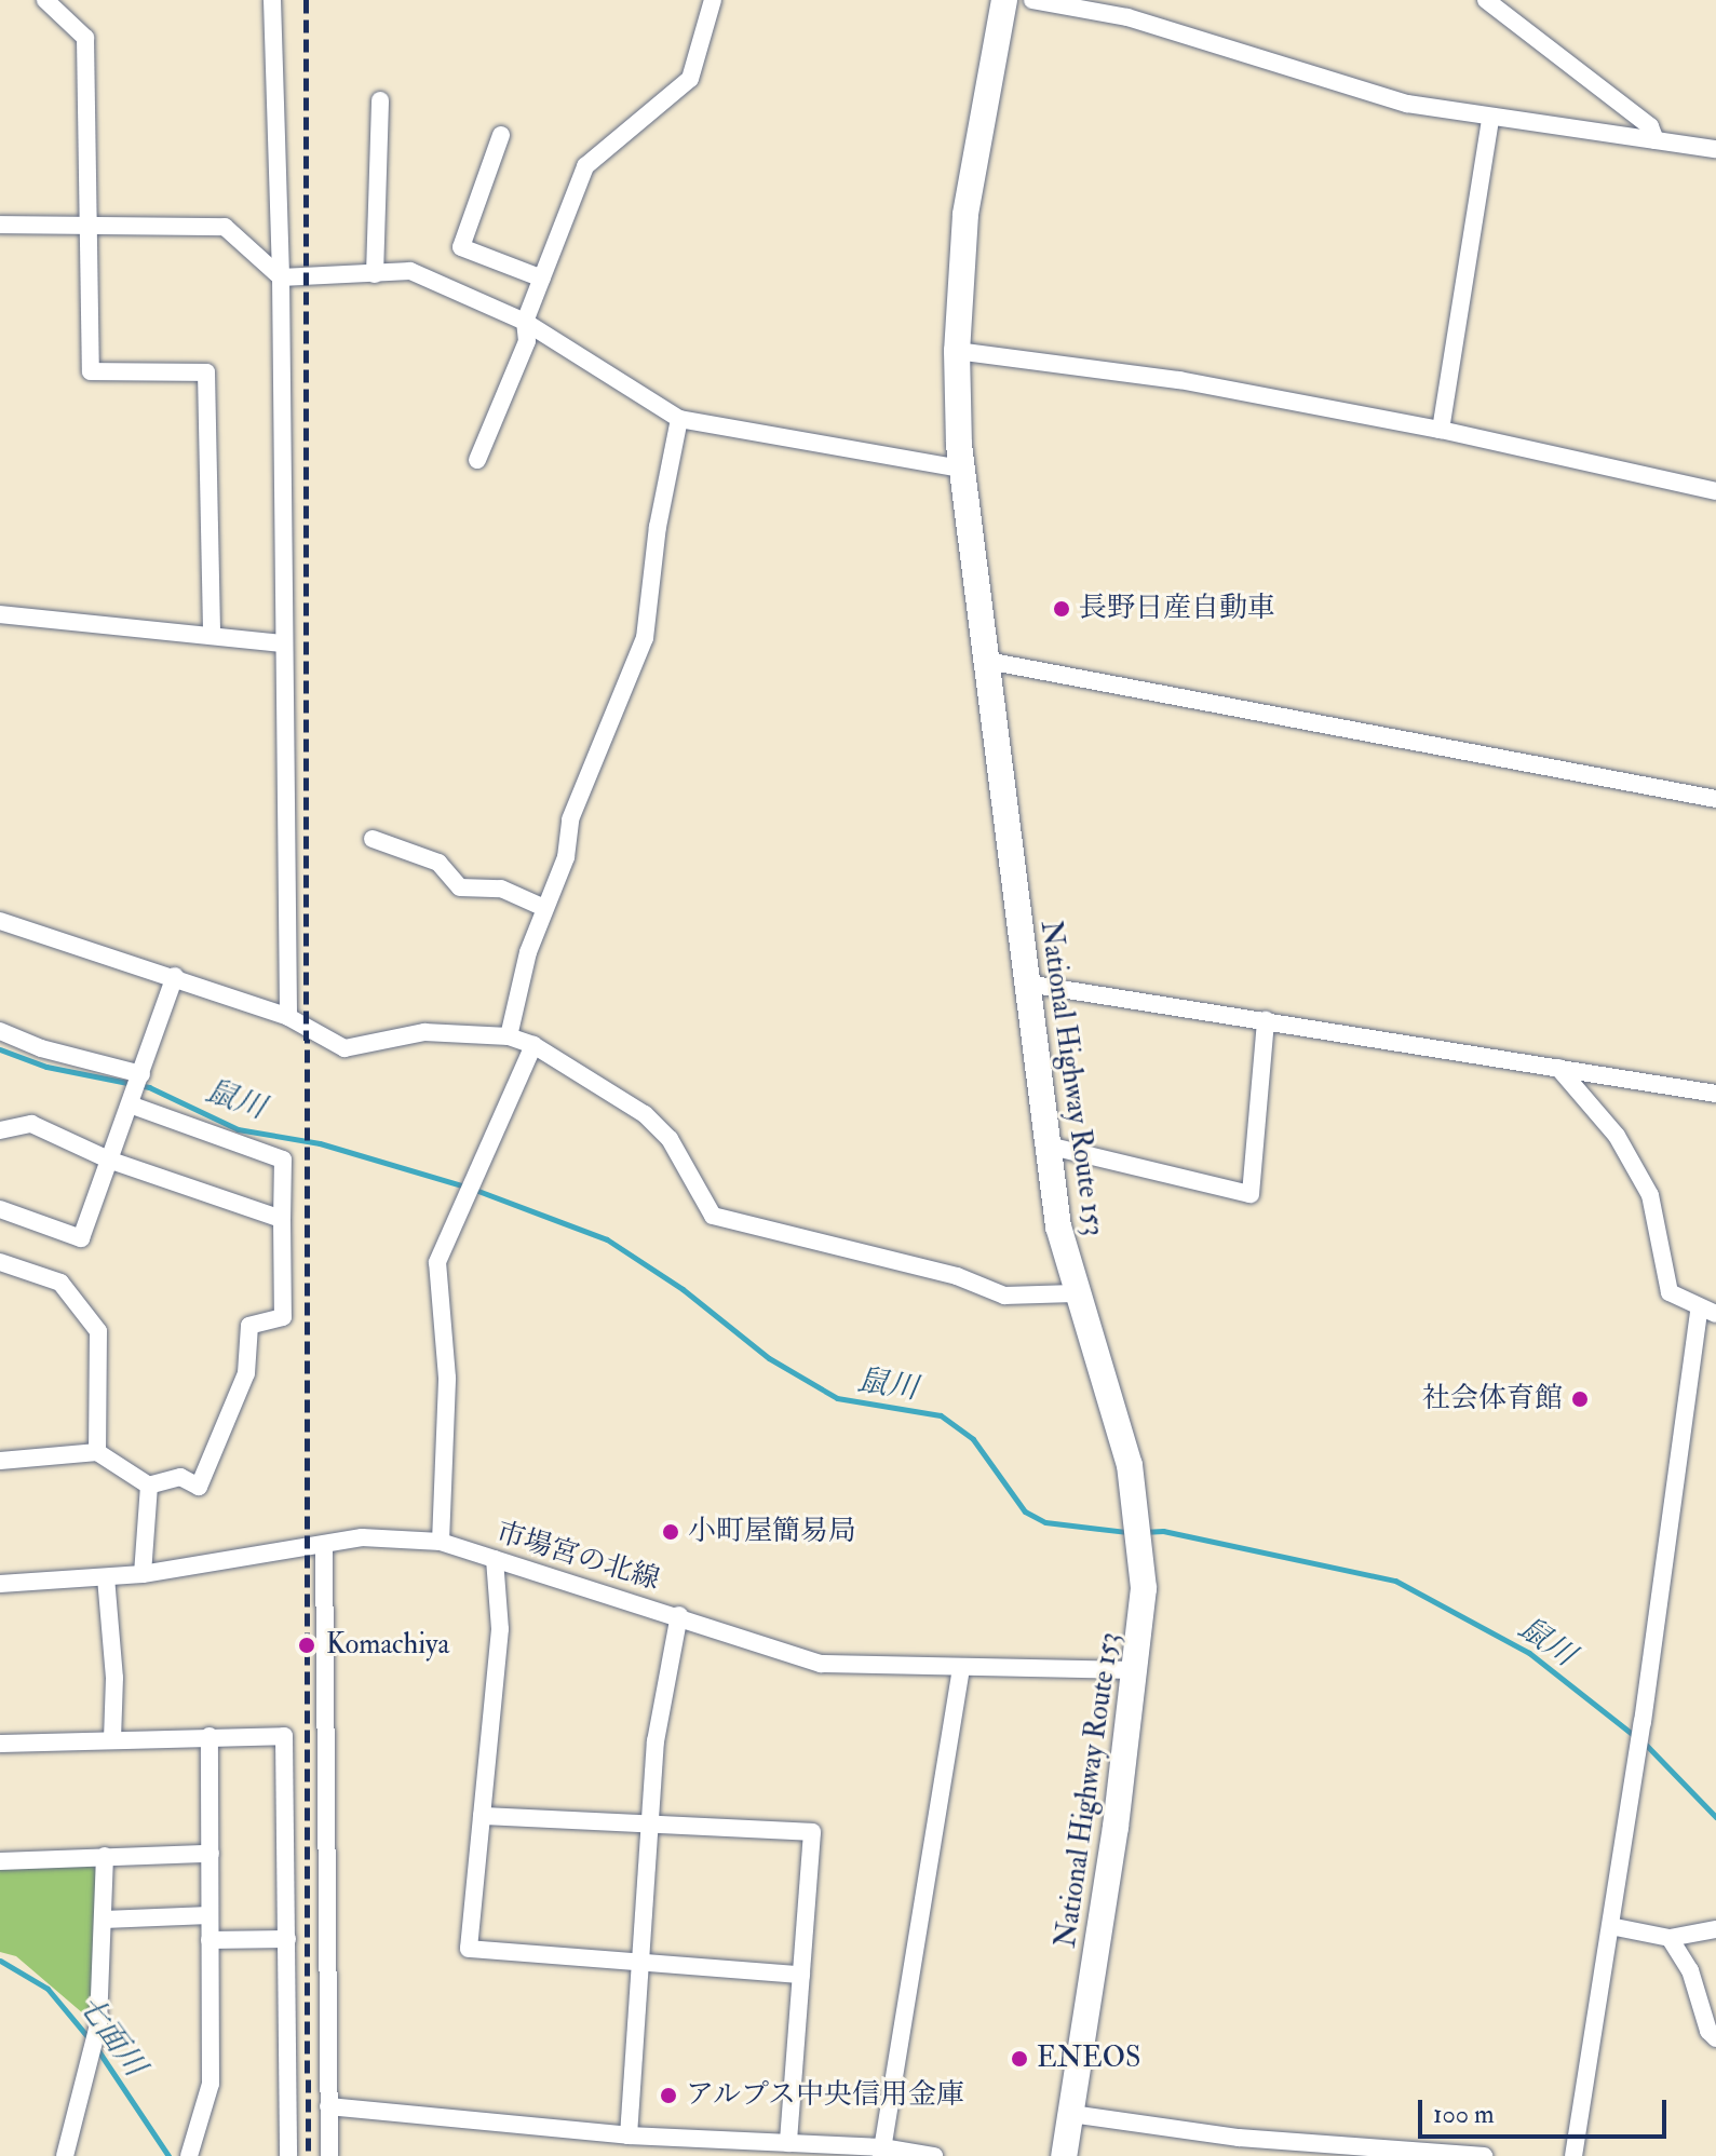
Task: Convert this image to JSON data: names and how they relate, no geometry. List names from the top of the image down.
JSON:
{
  "streets": {
    "highway": ["National Highway Route 153"],
    "street": ["市場宮の北線"]
  },
  "crossings": [
    ["National Highway Route 153", "市場宮の北線"]
  ],
  "water": ["鼠川", "七面川"],
  "places": [
    "長野日産自動車",
    "社会体育館",
    "小町屋簡易局",
    "Komachiya",
    "ENEOS",
    "アルプス中央信用金庫"
  ],
  "scale_bar": "100 m"
}
